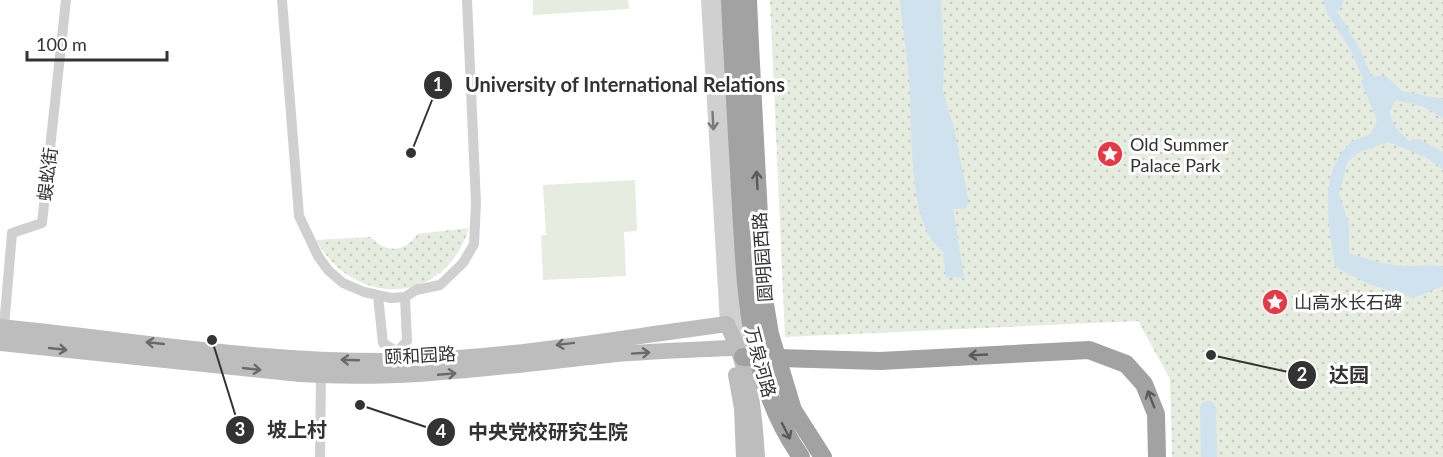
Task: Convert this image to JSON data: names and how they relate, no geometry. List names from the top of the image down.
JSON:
{
  "streets": {
    "highway": ["圆明园西路", "万泉河路"],
    "main road": ["颐和园路"],
    "street": ["蜈蚣街"]
  },
  "crossings": [
    ["蜈蚣街", "颐和园路"],
    ["圆明园西路", "颐和园路"],
    ["圆明园西路", "万泉河路"]
  ],
  "one_way": ["万泉河路"],
  "places": {
    "other": [
      "University of International Relations",
      "坡上村",
      "达园",
      "中央党校研究生院"
    ],
    "place": ["Old Summer Palace Park", "山高水长石碑"]
  },
  "scale_bar": "100 m"
}
